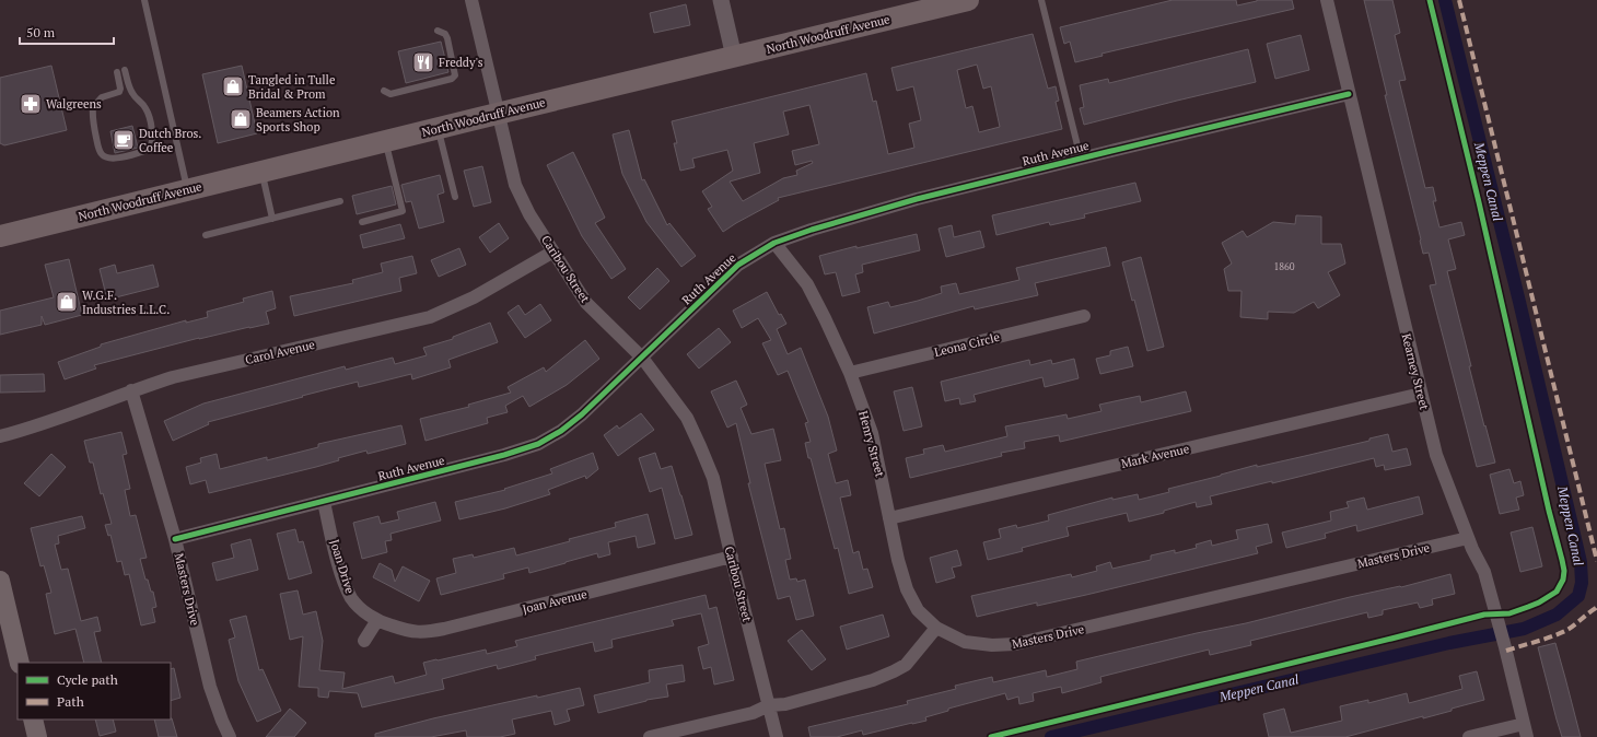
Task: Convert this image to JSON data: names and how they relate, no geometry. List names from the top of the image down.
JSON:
{
  "streets": {
    "main road": ["North Woodruff Avenue"],
    "street": [
      "Ruth Avenue",
      "Caribou Street",
      "Leona Circle",
      "Carol Avenue",
      "Kearney Street",
      "Henry Street",
      "Mark Avenue",
      "Masters Drive",
      "Joan Drive",
      "Joan Avenue"
    ]
  },
  "crossings": [
    ["North Woodruff Avenue", "Caribou Street"],
    ["Ruth Avenue", "Caribou Street"],
    ["Ruth Avenue", "Kearney Street"],
    ["Ruth Avenue", "Henry Street"],
    ["Ruth Avenue", "Masters Drive"],
    ["Ruth Avenue", "Joan Drive"],
    ["Caribou Street", "Carol Avenue"],
    ["Caribou Street", "Joan Avenue"],
    ["Leona Circle", "Henry Street"],
    ["Carol Avenue", "Masters Drive"],
    ["Kearney Street", "Mark Avenue"],
    ["Kearney Street", "Masters Drive"],
    ["Henry Street", "Mark Avenue"],
    ["Henry Street", "Masters Drive"],
    ["Joan Drive", "Joan Avenue"]
  ],
  "water": ["Meppen Canal"],
  "places": {
    "restaurant": ["Freddy's"],
    "shop": ["Tangled in Tulle Bridal & Prom", "Beamers Action Sports Shop", "W.G.F. Industries L.L.C."],
    "pharmacy": ["Walgreens"],
    "cafe": ["Dutch Bros. Coffee"]
  },
  "house_numbers": ["1860"],
  "legend": ["Cycle path", "Path"],
  "scale_bar": "50 m"
}
